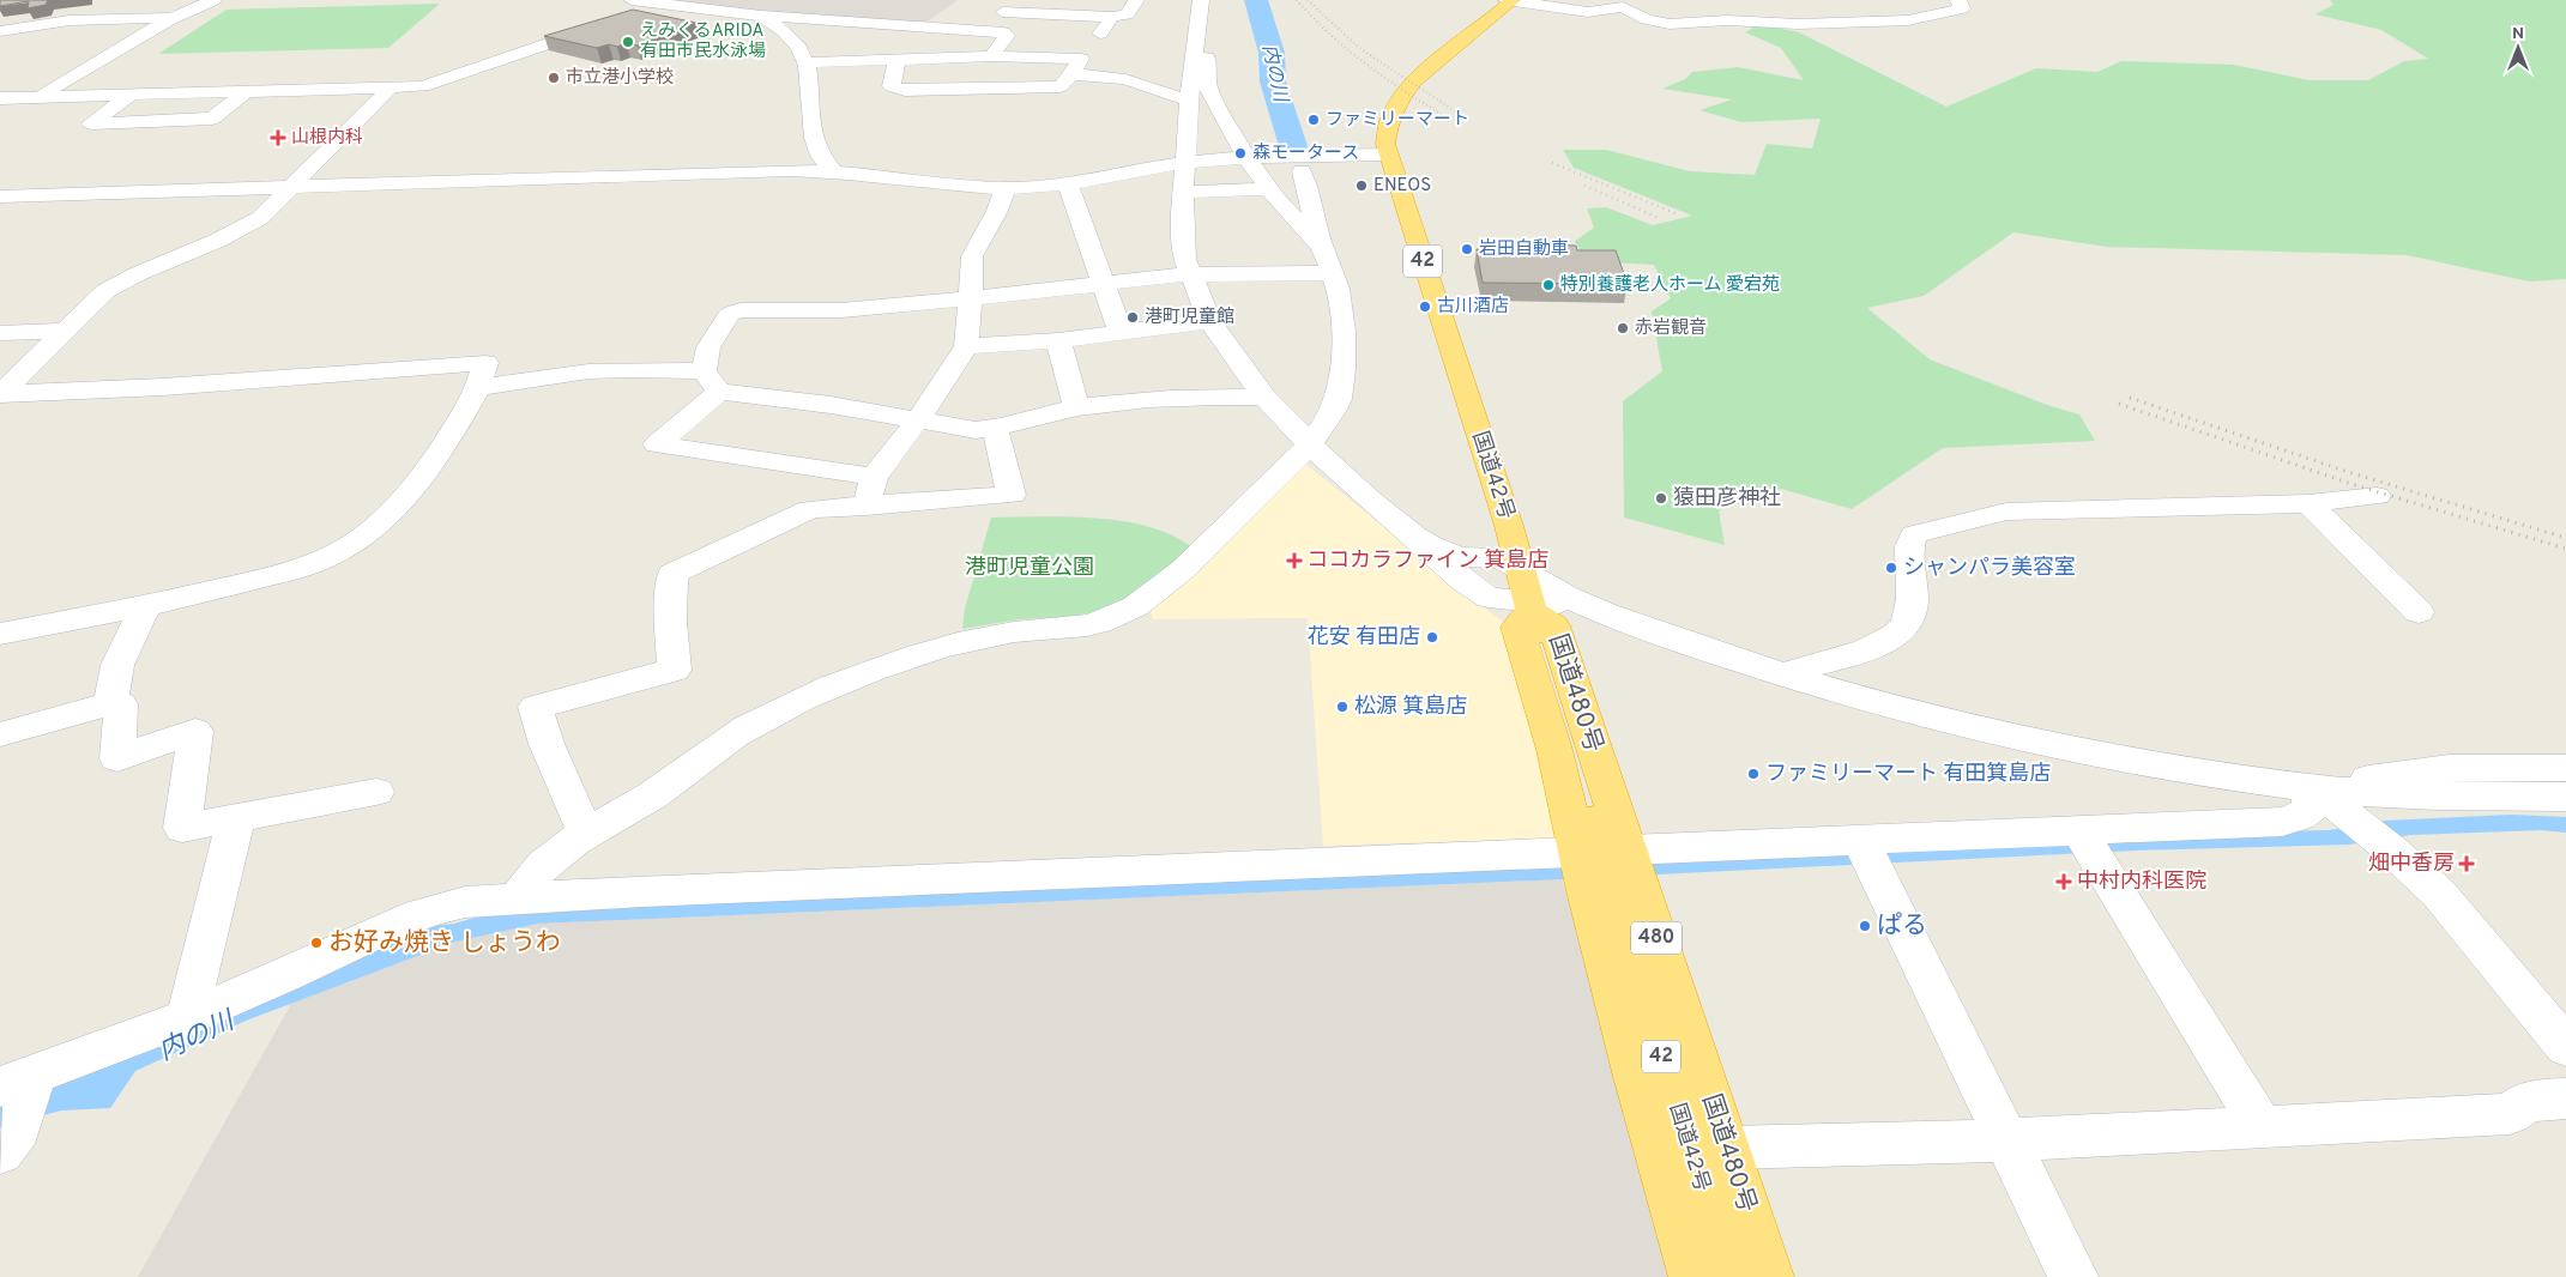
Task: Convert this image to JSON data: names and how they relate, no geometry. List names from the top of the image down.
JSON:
{
  "streets": {
    "highway": [
      "42",
      "国道42号",
      "国道480号",
      "480"
    ]
  },
  "crossings": [
    ["国道42号", "国道480号"]
  ],
  "water": ["内の川"],
  "parks": ["港町児童公園"],
  "places": {
    "other": [
      "えみくるARIDA 有田市民水泳場",
      "市立港小学校",
      "ファミリーマート",
      "森モータース",
      "ENEOS",
      "岩田自動車",
      "特別養護老人ホーム 愛宕苑",
      "古川酒店",
      "港町児童館",
      "赤岩観音",
      "猿田彦神社",
      "シャンパラ美容室",
      "花安 有田店",
      "松源 箕島店",
      "ファミリーマート 有田箕島店",
      "ぱる",
      "お好み焼き しょうわ"
    ],
    "health": [
      "山根内科",
      "ココカラファイン 箕島店",
      "畑中香房",
      "中村内科医院"
    ]
  },
  "north": "top"
}
